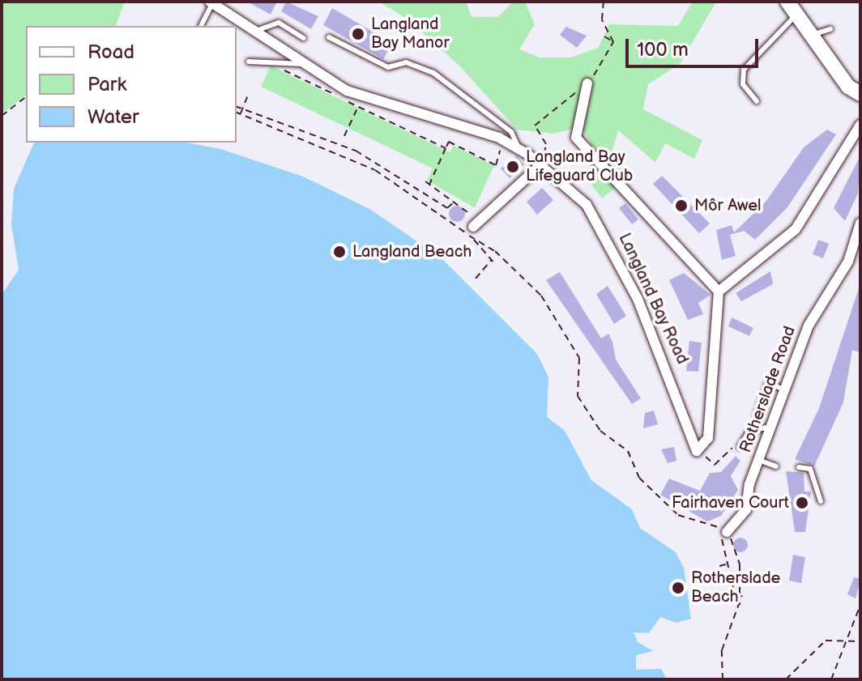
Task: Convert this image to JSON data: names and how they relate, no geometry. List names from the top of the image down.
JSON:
{
  "streets": {
    "street": ["Langland Bay Road", "Rotherslade Road"]
  },
  "places": [
    "Langland Bay Manor",
    "Langland Bay Lifeguard Club",
    "Môr Awel",
    "Langland Beach",
    "Fairhaven Court",
    "Rotherslade Beach"
  ],
  "legend": ["Road", "Park", "Water"],
  "scale_bar": "100 m"
}
